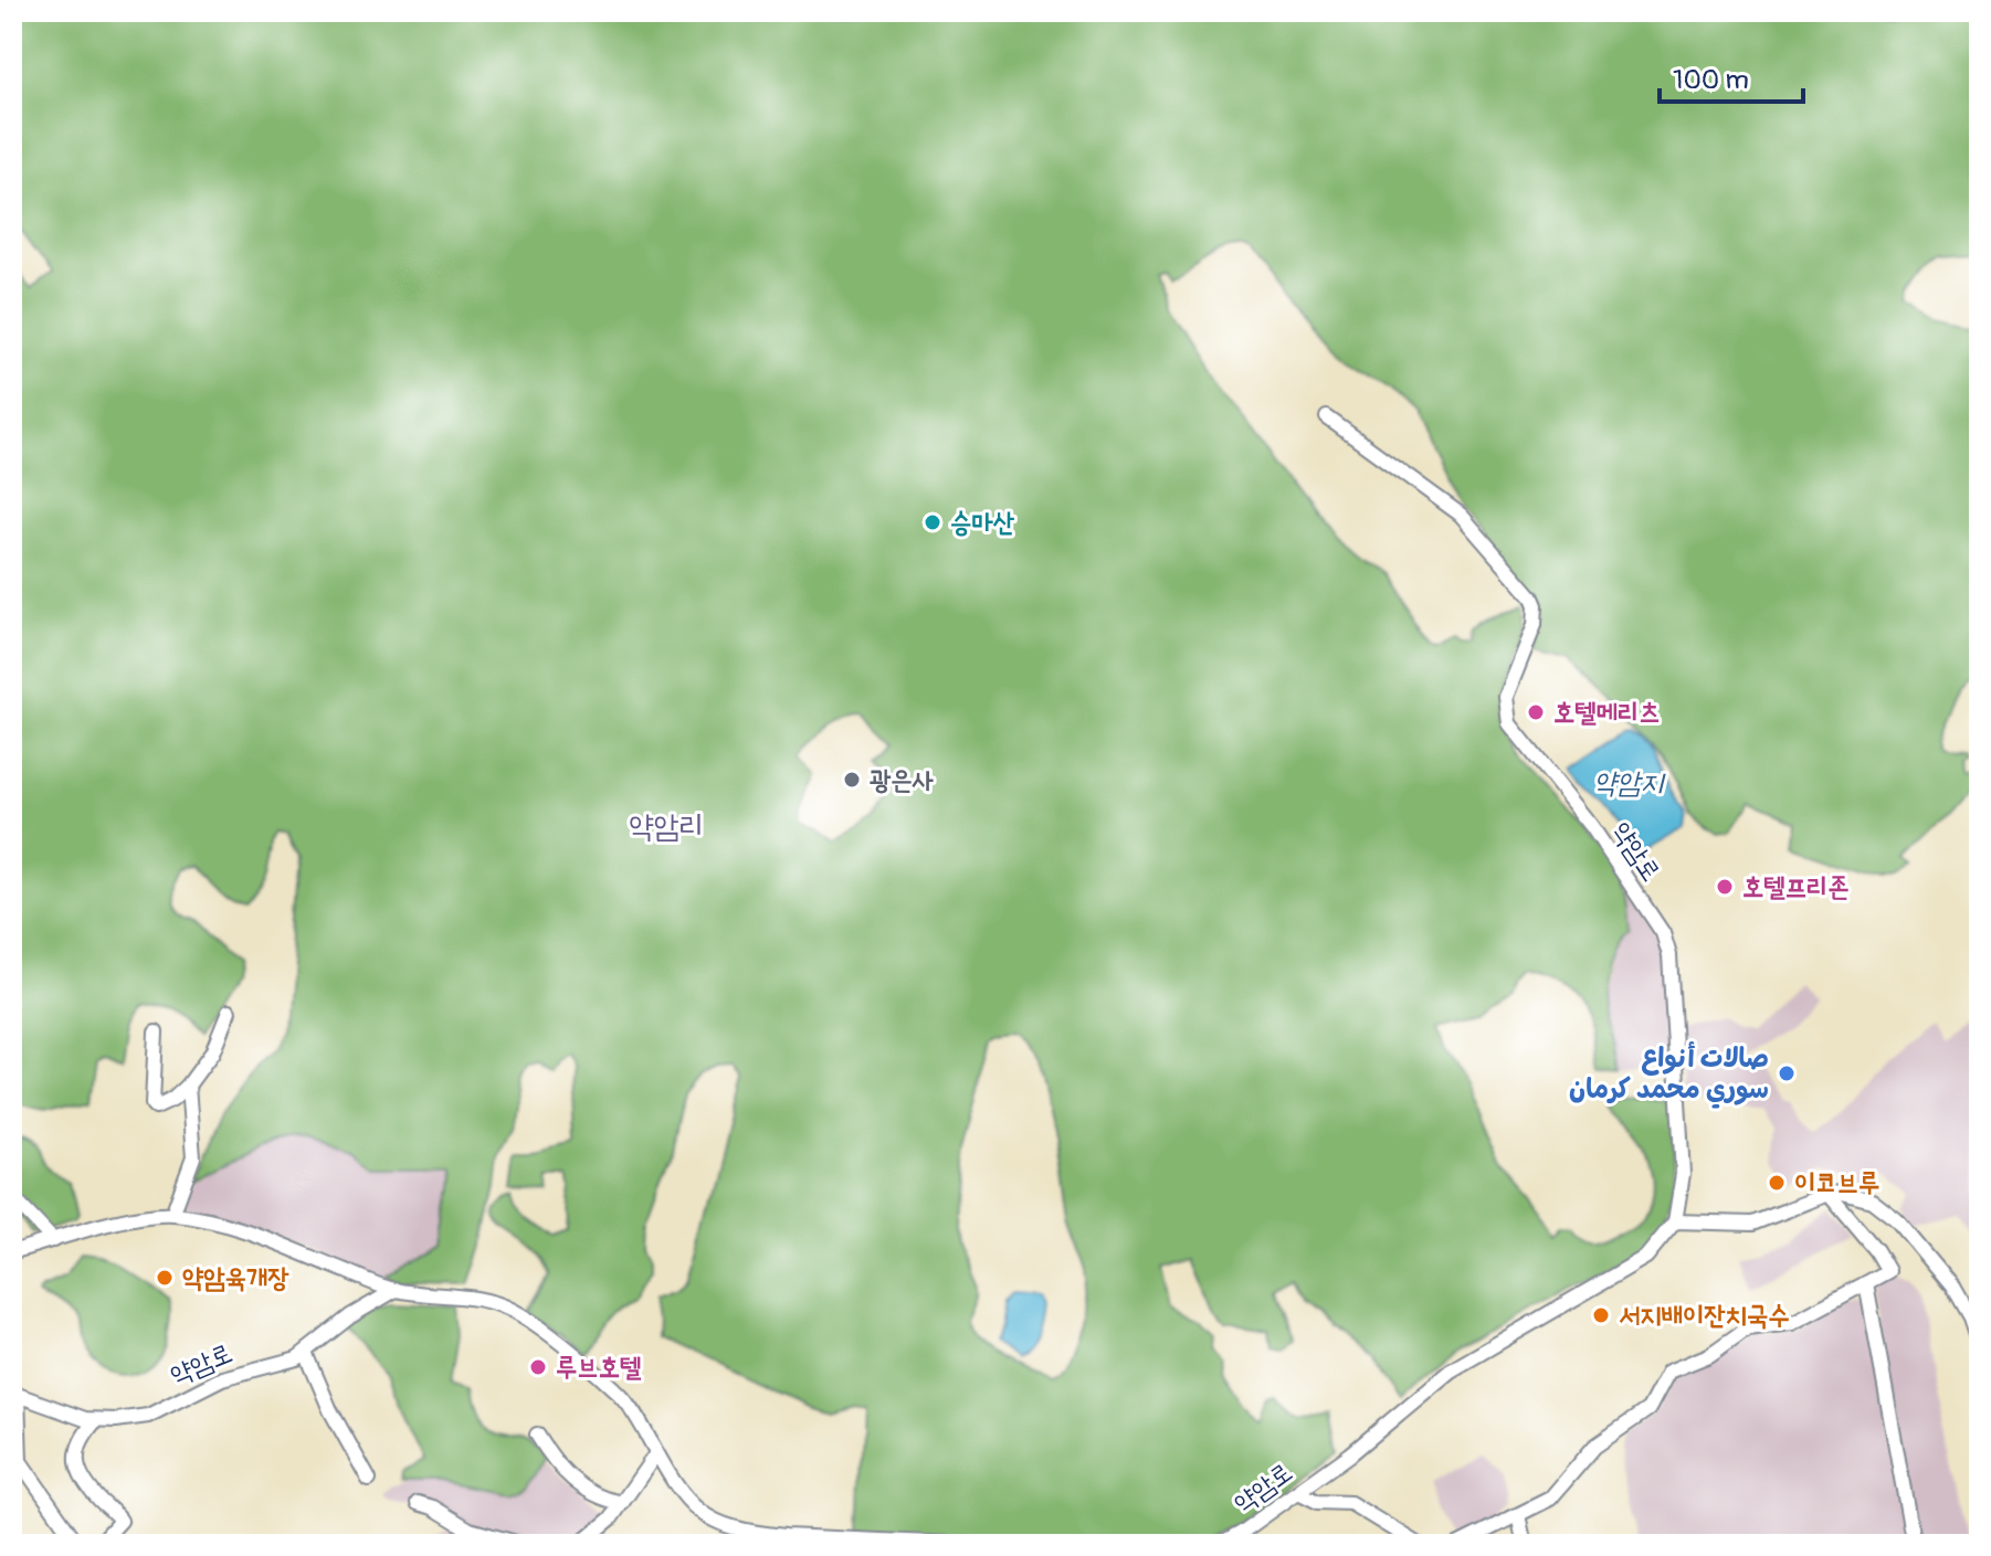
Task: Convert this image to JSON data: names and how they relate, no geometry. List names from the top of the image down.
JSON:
{
  "streets": {
    "street": ["약암로"]
  },
  "districts": ["약암리"],
  "water": ["약암지"],
  "places": [
    "승마산",
    "호텔메리츠",
    "광은사",
    "호텔프리존",
    "صالات أنواع سوري محمد كرمان",
    "이코브루",
    "약암육개장",
    "서지배이잔치국수",
    "루브호텔"
  ],
  "scale_bar": "100 m"
}
